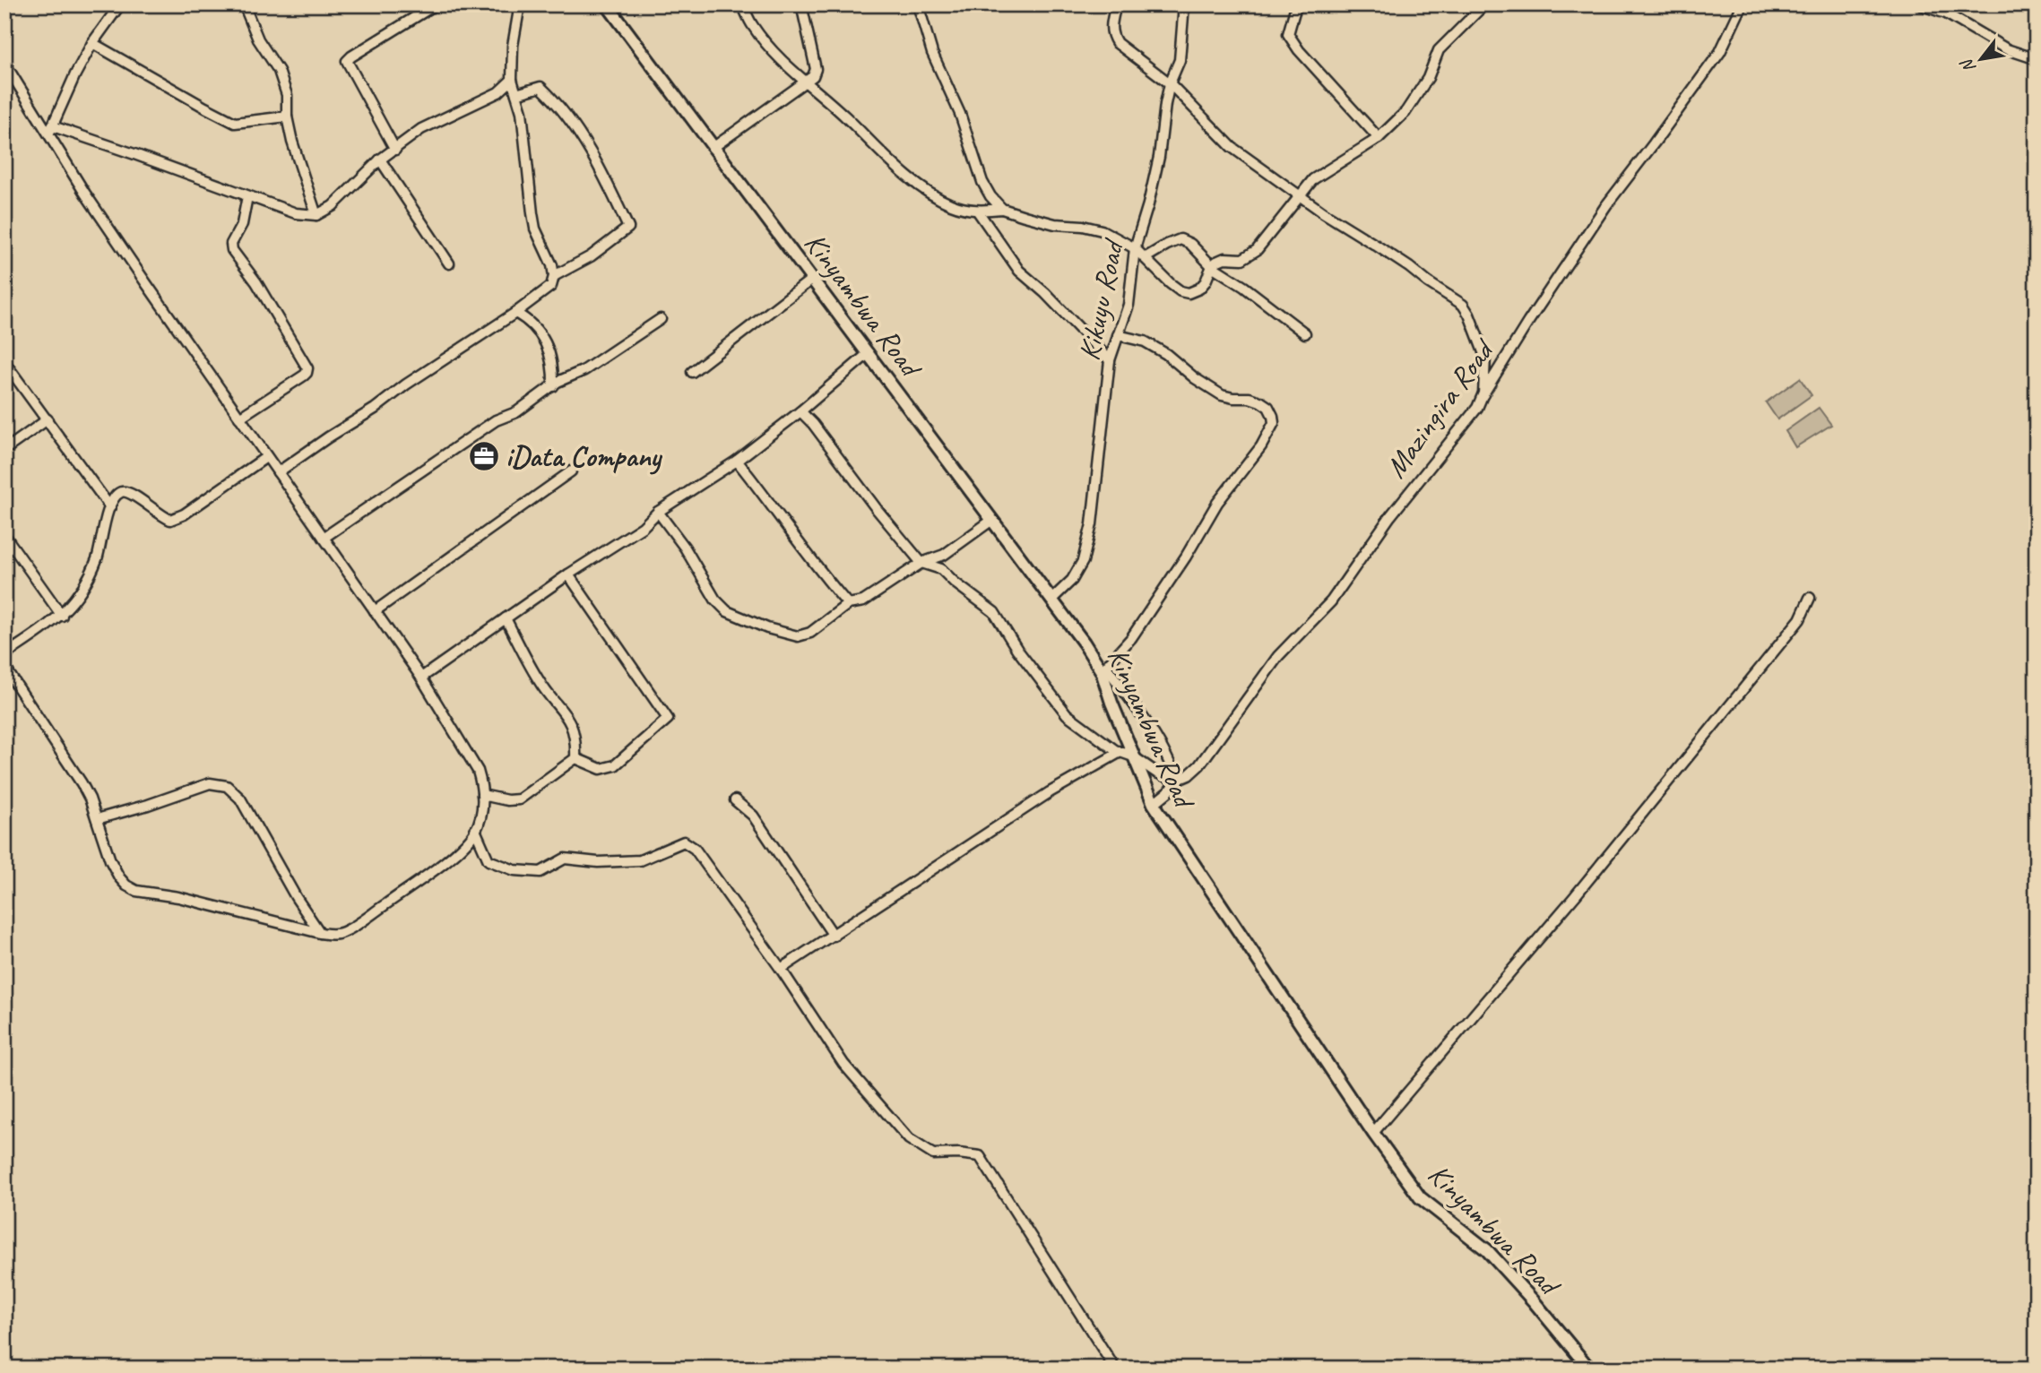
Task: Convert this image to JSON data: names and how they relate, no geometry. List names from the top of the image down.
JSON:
{
  "streets": {
    "street": ["Kikuyu Road", "Kinyambwa Road", "Mazingira Road"]
  },
  "crossings": [
    ["Kikuyu Road", "Kinyambwa Road"],
    ["Kinyambwa Road", "Mazingira Road"]
  ],
  "places": {
    "office": ["iData Company"]
  },
  "north": "bottom left"
}
